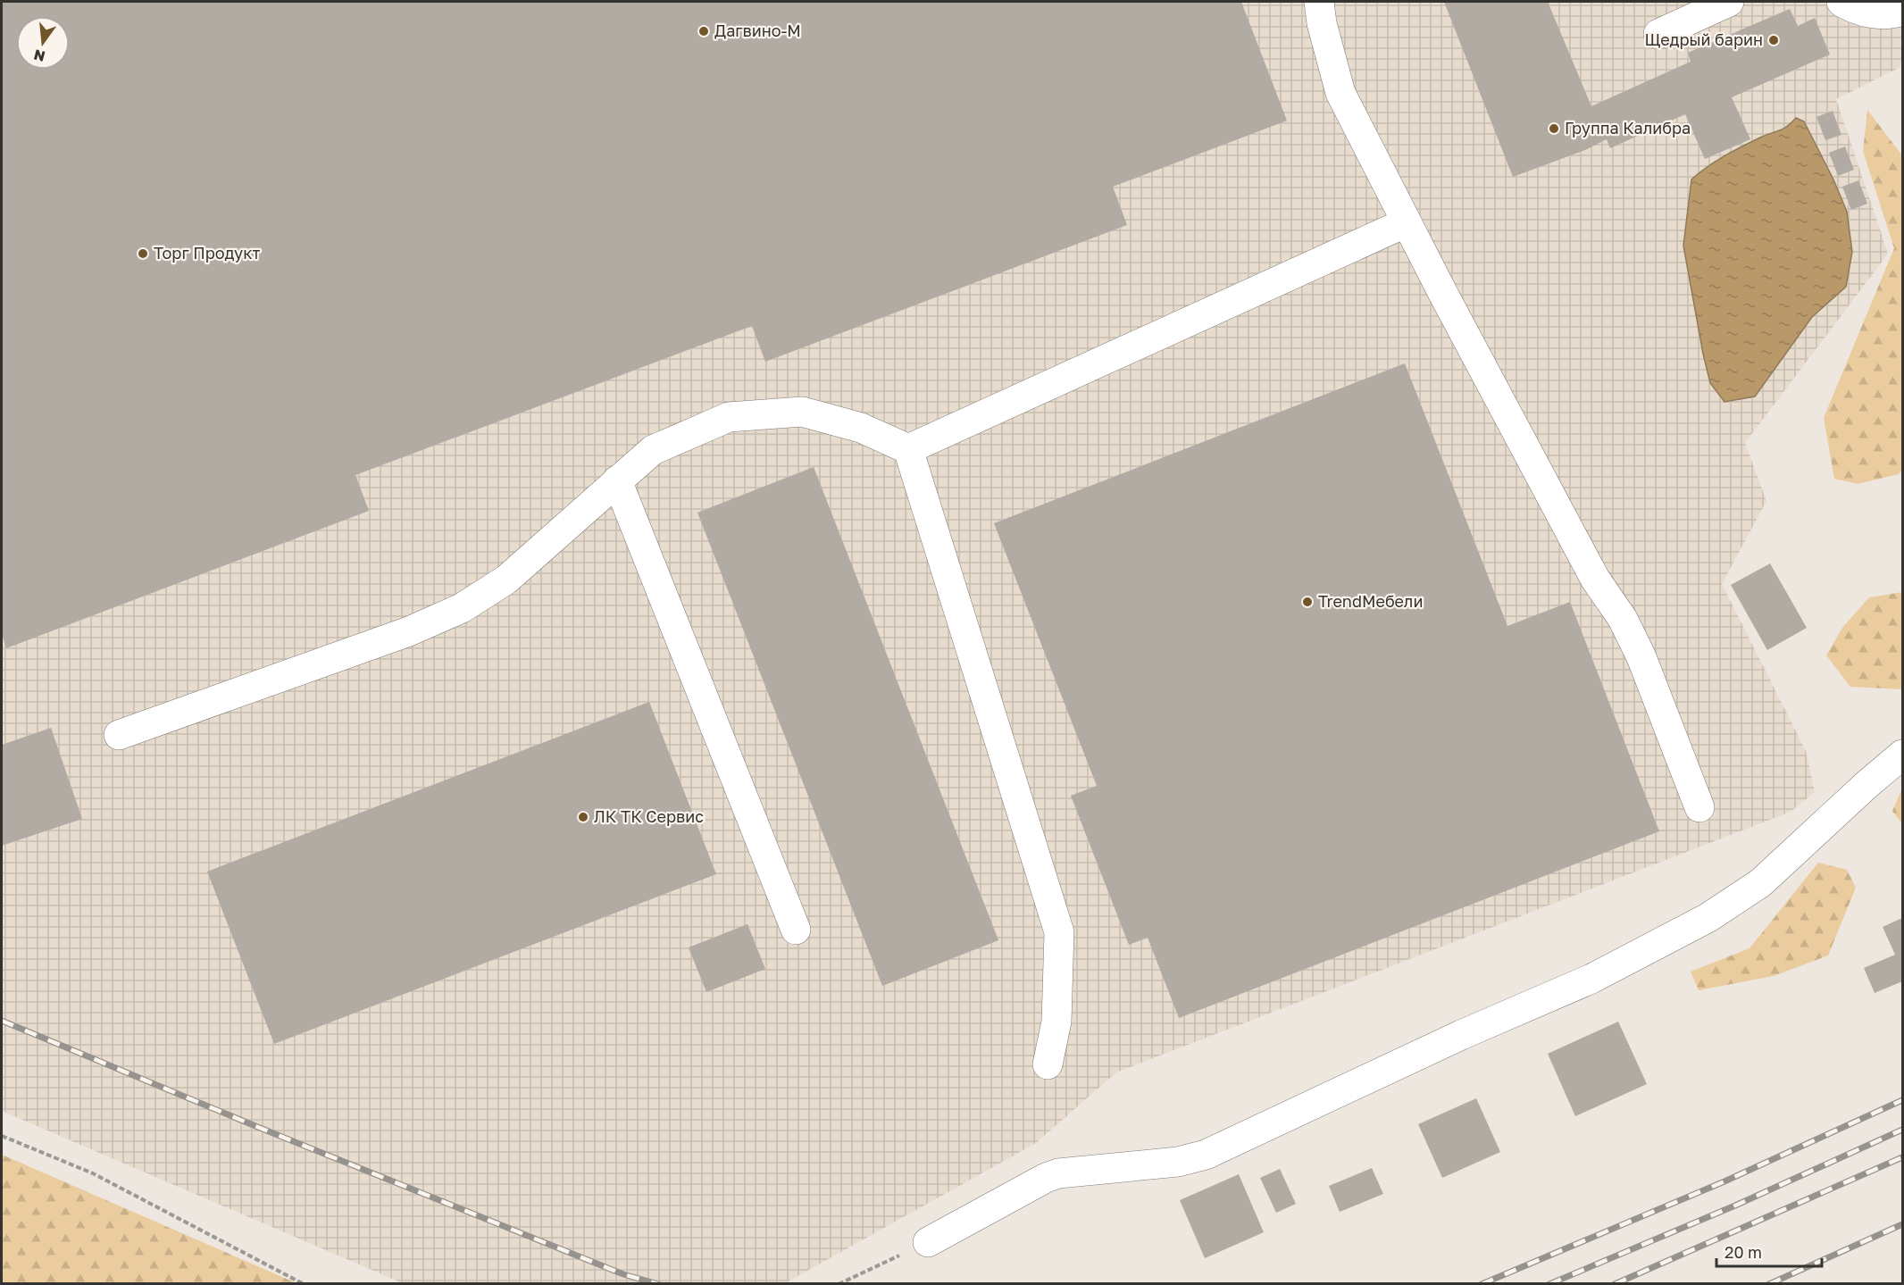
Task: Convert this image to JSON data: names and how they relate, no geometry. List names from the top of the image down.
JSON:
{
  "places": [
    "Дагвино-М",
    "Щедрый барин",
    "Группа Калибра",
    "Торг Продукт",
    "TrendМебели",
    "ЛК ТК Сервис"
  ],
  "scale_bar": "20 m",
  "north": "bottom"
}
